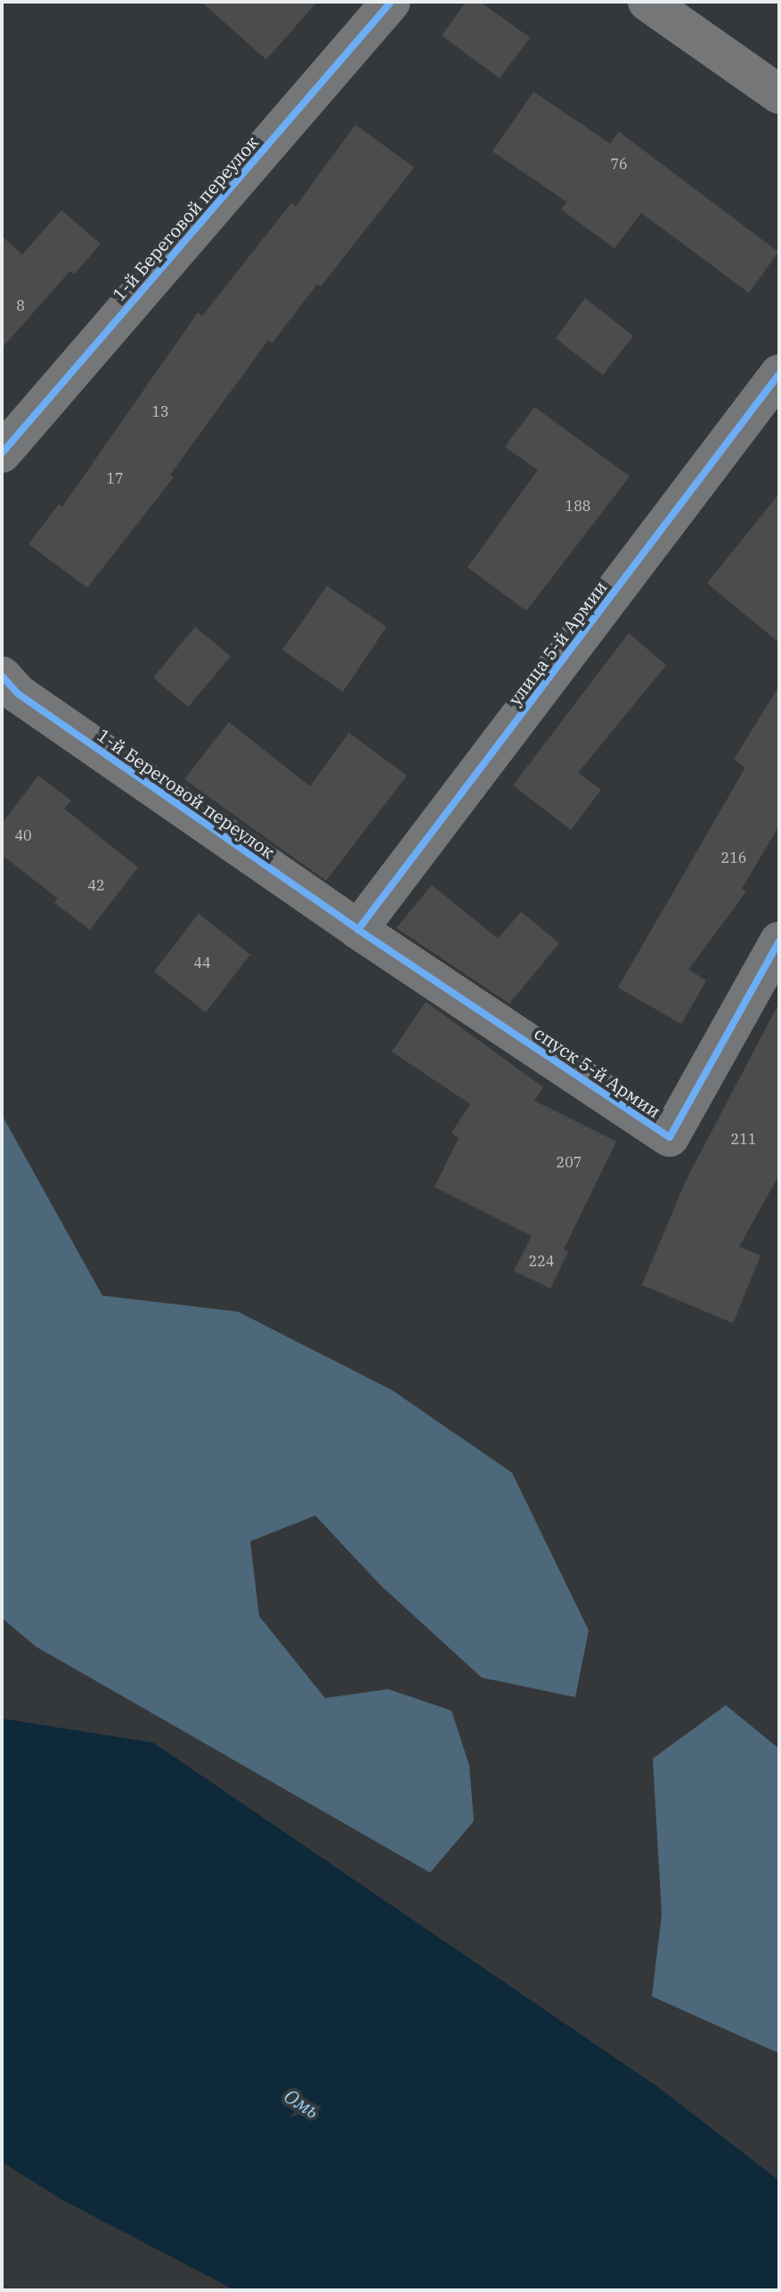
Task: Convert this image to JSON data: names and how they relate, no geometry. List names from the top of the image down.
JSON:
{
  "streets": {
    "street": ["1-й Береговой переулок", "улица 5-й Армии", "спуск 5-й Армии"]
  },
  "crossings": [
    ["1-й Береговой переулок", "улица 5-й Армии"],
    ["1-й Береговой переулок", "спуск 5-й Армии"],
    ["улица 5-й Армии", "спуск 5-й Армии"]
  ],
  "water": ["Омь"],
  "house_numbers": [
    "76",
    "8",
    "13",
    "17",
    "188",
    "40",
    "216",
    "42",
    "44",
    "211",
    "207",
    "224"
  ]
}
